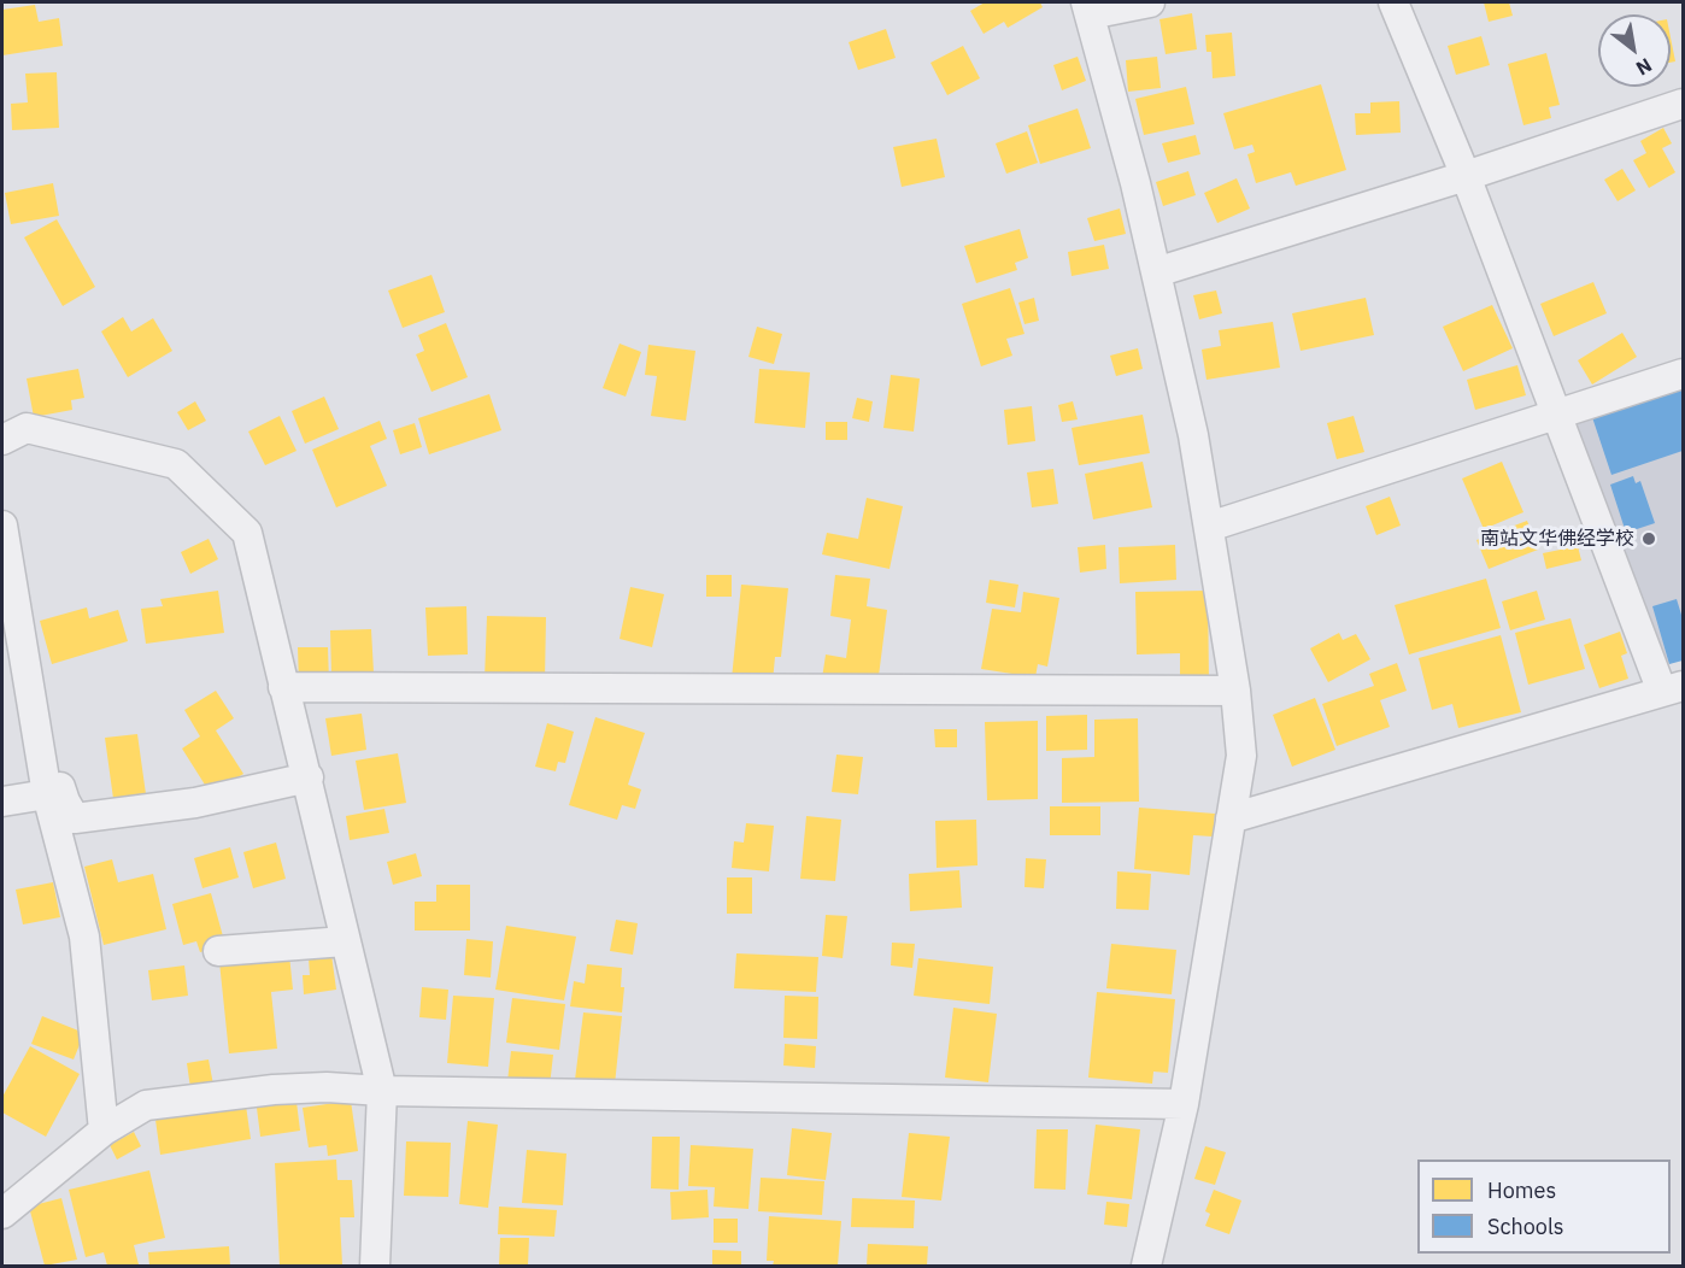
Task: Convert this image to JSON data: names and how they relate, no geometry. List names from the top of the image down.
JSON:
{
  "places": ["南站文华佛经学校"],
  "legend": ["Homes", "Schools"],
  "north": "bottom right"
}
